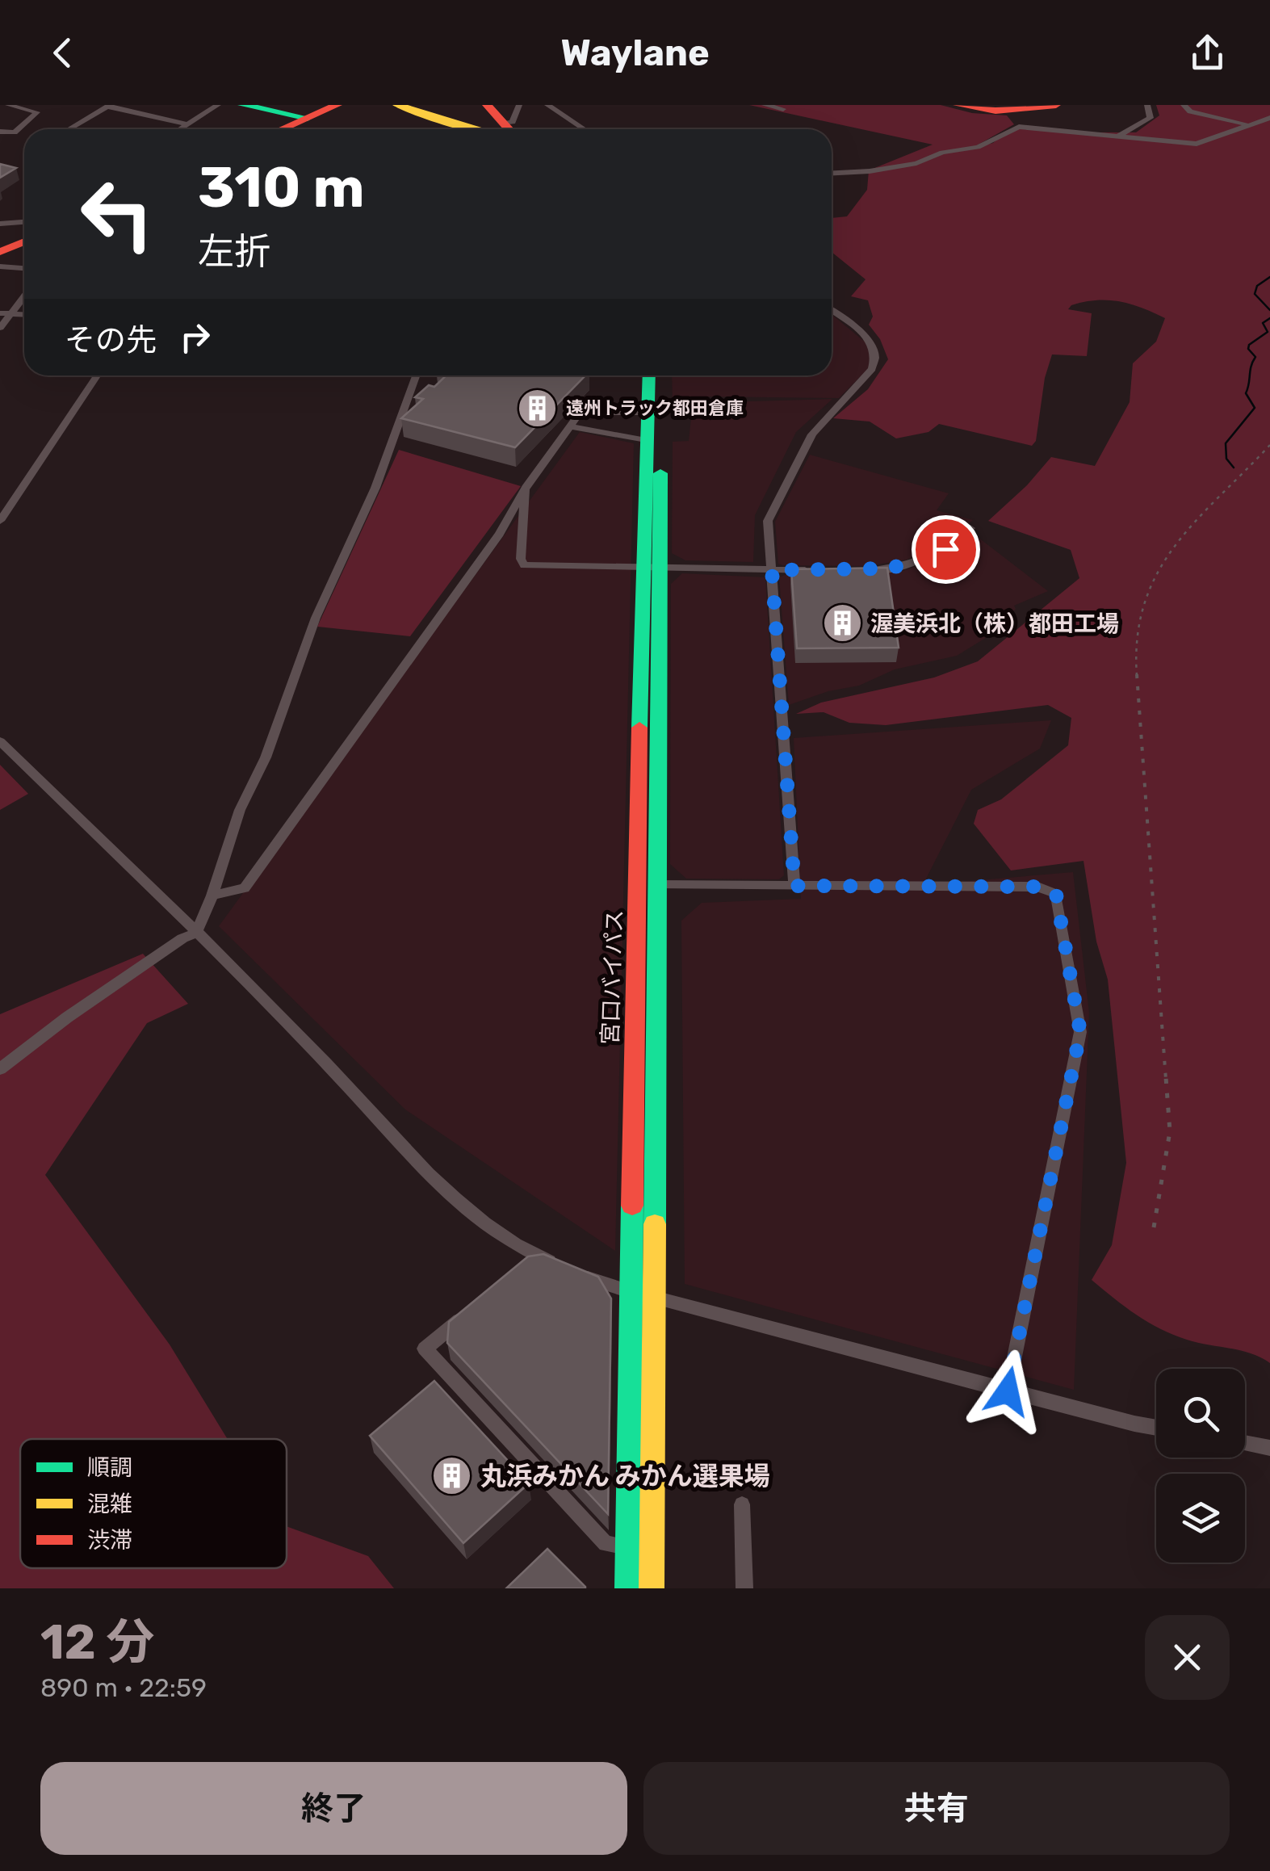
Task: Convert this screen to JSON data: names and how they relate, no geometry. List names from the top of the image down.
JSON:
{
  "streets": {
    "main road": ["宮口バイパス"]
  },
  "places": {
    "building": ["遠州トラック都田倉庫", "渥美浜北（株）都田工場", "丸浜みかん みかん選果場"]
  },
  "legend": ["順調", "混雑", "渋滞"],
  "page": {
    "header": "Waylane",
    "turn": ["310 m", "左折"],
    "then": "その先",
    "heading": ["12 分", "890 m · 22:59"],
    "buttons": ["終了", "共有"]
  }
}
